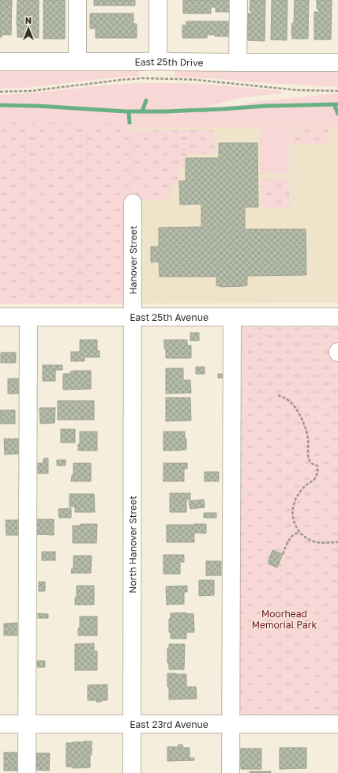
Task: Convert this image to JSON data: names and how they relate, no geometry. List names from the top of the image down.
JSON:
{
  "streets": {
    "street": [
      "East 25th Drive",
      "Hanover Street",
      "East 25th Avenue",
      "North Hanover Street",
      "East 23rd Avenue"
    ]
  },
  "crossings": [
    ["Hanover Street", "East 25th Avenue"],
    ["Hanover Street", "North Hanover Street"],
    ["East 25th Avenue", "North Hanover Street"],
    ["North Hanover Street", "East 23rd Avenue"]
  ],
  "parks": ["Moorhead Memorial Park"],
  "north": "top"
}
